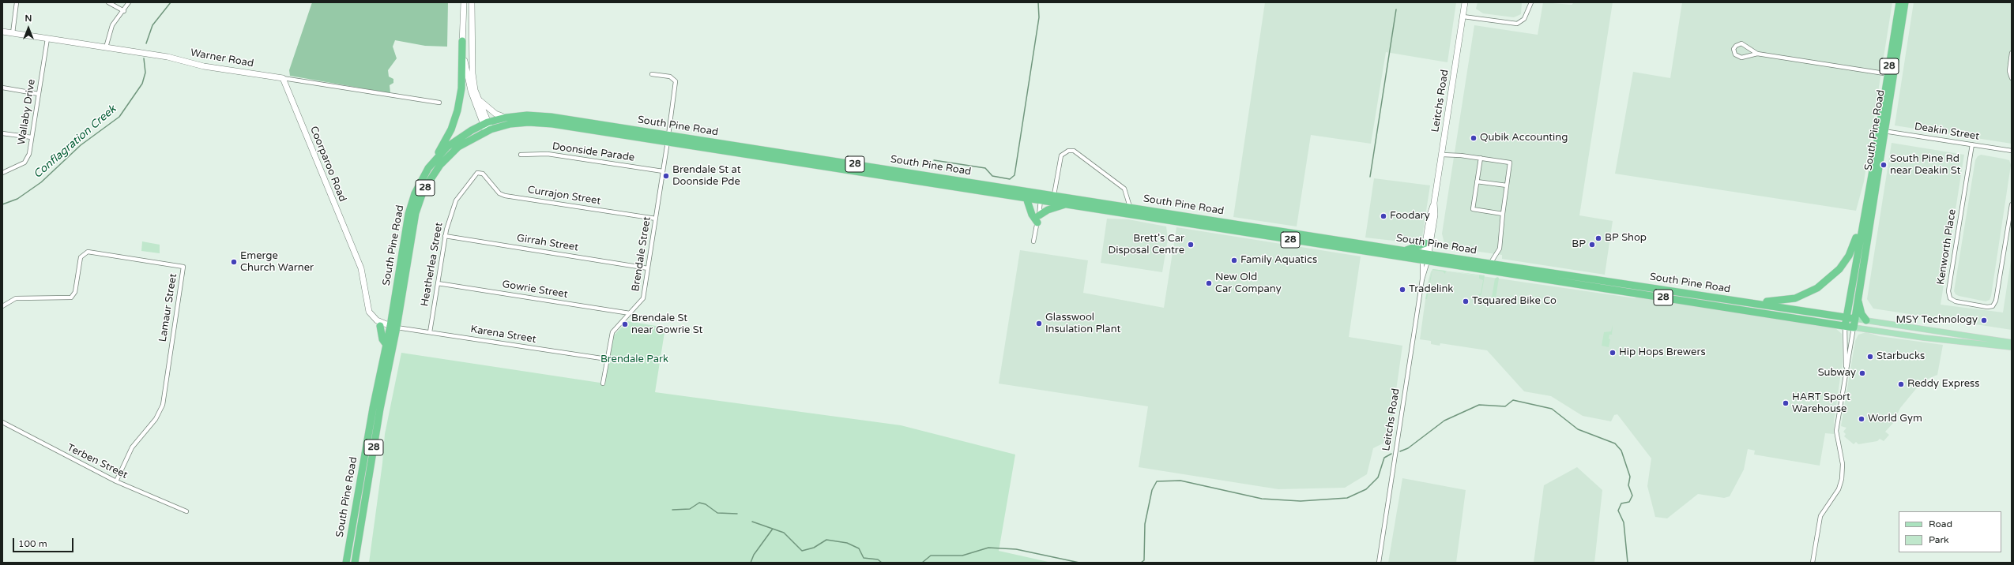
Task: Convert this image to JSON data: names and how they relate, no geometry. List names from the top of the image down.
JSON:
{
  "streets": {
    "highway": ["28", "South Pine Road"],
    "street": [
      "Warner Road",
      "Leitchs Road",
      "Wallaby Drive",
      "Deakin Street",
      "Doonside Parade",
      "Coorparoo Road",
      "Currajon Street",
      "Girrah Street",
      "Kenworth Place",
      "Brendale Street",
      "Heatherlea Street",
      "Gowrie Street",
      "Lamaur Street",
      "Karena Street",
      "Terben Street"
    ]
  },
  "crossings": [
    ["Warner Road", "Wallaby Drive"],
    ["Warner Road", "Coorparoo Road"],
    ["28", "South Pine Road"],
    ["Leitchs Road", "South Pine Road"],
    ["South Pine Road", "Deakin Street"],
    ["South Pine Road", "Coorparoo Road"],
    ["South Pine Road", "Brendale Street"],
    ["South Pine Road", "Karena Street"],
    ["Deakin Street", "Kenworth Place"],
    ["Doonside Parade", "Brendale Street"],
    ["Coorparoo Road", "Karena Street"],
    ["Currajon Street", "Brendale Street"],
    ["Currajon Street", "Heatherlea Street"],
    ["Girrah Street", "Brendale Street"],
    ["Girrah Street", "Heatherlea Street"],
    ["Brendale Street", "Gowrie Street"],
    ["Brendale Street", "Karena Street"],
    ["Heatherlea Street", "Gowrie Street"],
    ["Heatherlea Street", "Karena Street"],
    ["Lamaur Street", "Terben Street"]
  ],
  "water": ["Conflagration Creek"],
  "parks": ["Brendale Park"],
  "places": [
    "Qubik Accounting",
    "South Pine Rd near Deakin St",
    "Brendale St at Doonside Pde",
    "Foodary",
    "BP Shop",
    "Brett's Car Disposal Centre",
    "BP",
    "Family Aquatics",
    "Emerge Church Warner",
    "New Old Car Company",
    "Tradelink",
    "Tsquared Bike Co",
    "MSY Technology",
    "Glasswool Insulation Plant",
    "Brendale St near Gowrie St",
    "Hip Hops Brewers",
    "Starbucks",
    "Subway",
    "Reddy Express",
    "HART Sport Warehouse",
    "World Gym"
  ],
  "legend": ["Road", "Park"],
  "scale_bar": "100 m",
  "north": "top"
}
